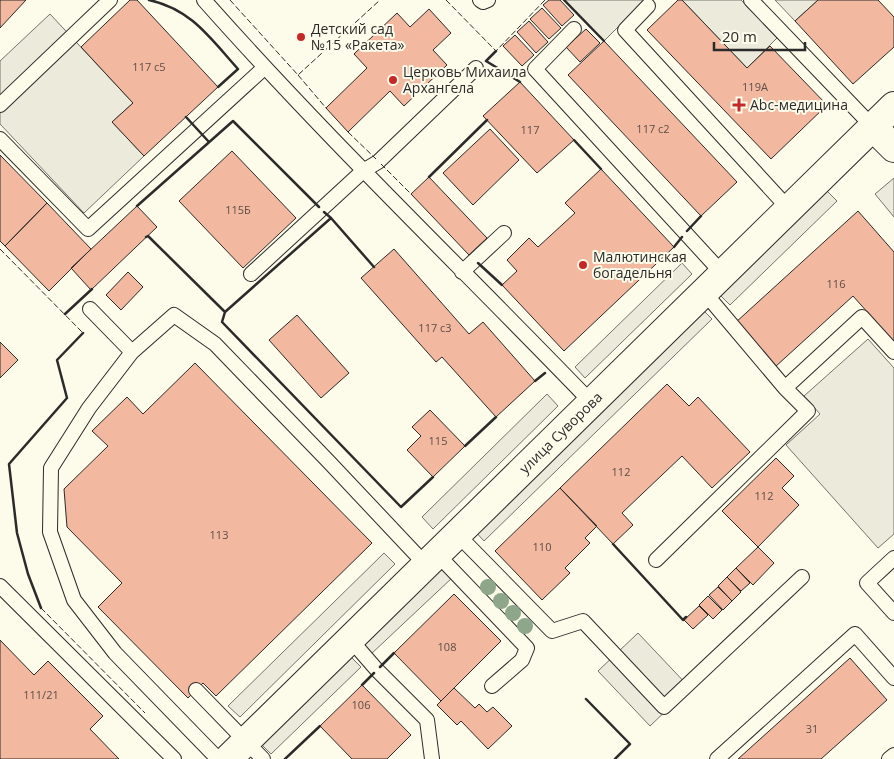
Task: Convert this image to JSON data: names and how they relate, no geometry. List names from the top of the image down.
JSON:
{
  "streets": {
    "street": ["улица Суворова"]
  },
  "places": {
    "other": ["Детский сад №15 «Ракета»", "Церковь Михаила Архангела", "Малютинская богадельня"],
    "health": ["Abc-медицина"]
  },
  "house_numbers": [
    "117 с5",
    "119А",
    "117 с2",
    "117",
    "115Б",
    "116",
    "117 с3",
    "115",
    "112",
    "112",
    "113",
    "110",
    "108",
    "111/21",
    "106",
    "31"
  ],
  "scale_bar": "20 m"
}
